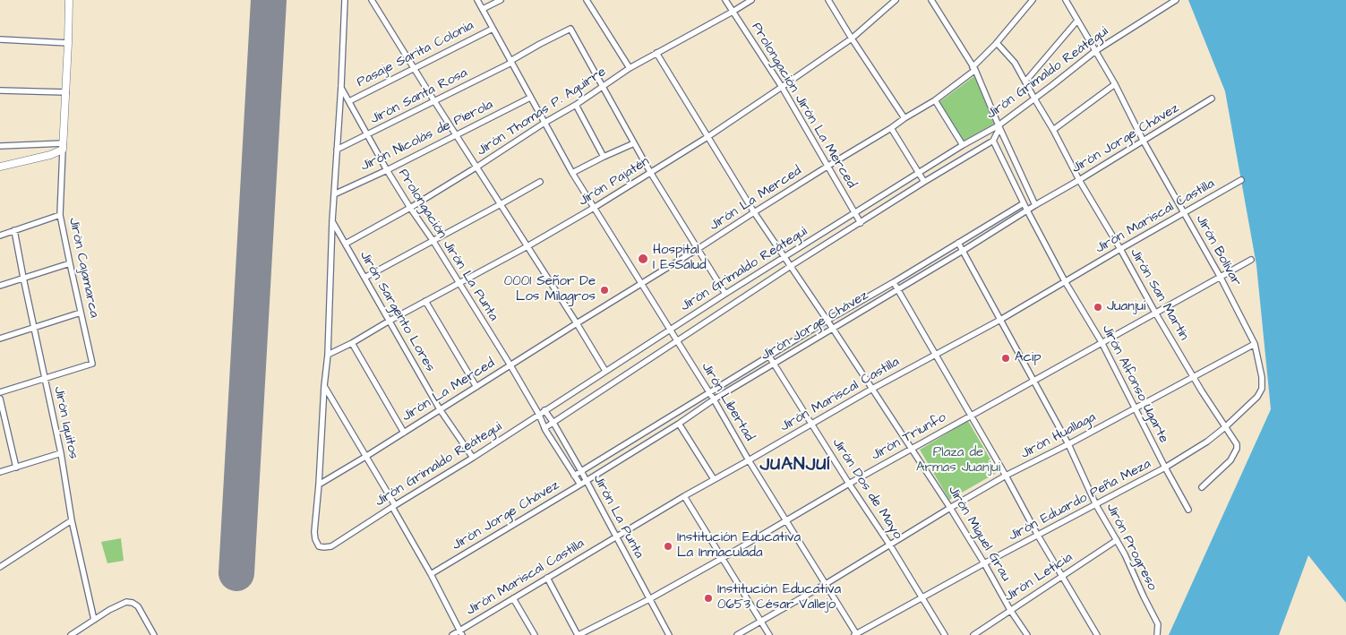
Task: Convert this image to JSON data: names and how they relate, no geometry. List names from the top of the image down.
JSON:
{
  "streets": {
    "street": [
      "Pasaje Sarita Colonia",
      "Jirón Grimaldo Reátegui",
      "Jirón Santa Rosa",
      "Prolongación Jirón La Merced",
      "Jirón Thomas P. Aguirre",
      "Jirón Nicolás de Pierola",
      "Jirón Jorge Chávez",
      "Jirón Pajatén",
      "Jirón La Merced",
      "Jirón Mariscal Castilla",
      "Prolongación Jirón La Punta",
      "Jirón Bolívar",
      "Jirón Cajamarca",
      "Jirón San Martín",
      "Jirón Sargento Lores",
      "Jirón Alfonso Ugarte",
      "Jirón Libertad",
      "Jirón Iquitos",
      "Jirón Huallaga",
      "Jirón Triunfo",
      "Jirón Dos de Mayo",
      "Jirón Eduardo Peña Meza",
      "Jirón La Punta",
      "Jirón Miguel Grau",
      "Jirón Progreso",
      "Jirón Leticia"
    ]
  },
  "crossings": [
    ["Pasaje Sarita Colonia", "Prolongación Jirón La Punta"],
    ["Pasaje Sarita Colonia", "Jirón Libertad"],
    ["Jirón Grimaldo Reátegui", "Prolongación Jirón La Merced"],
    ["Jirón Grimaldo Reátegui", "Jirón La Merced"],
    ["Jirón Grimaldo Reátegui", "Prolongación Jirón La Punta"],
    ["Jirón Grimaldo Reátegui", "Jirón Bolívar"],
    ["Jirón Grimaldo Reátegui", "Jirón San Martín"],
    ["Jirón Grimaldo Reátegui", "Jirón Sargento Lores"],
    ["Jirón Grimaldo Reátegui", "Jirón Alfonso Ugarte"],
    ["Jirón Grimaldo Reátegui", "Jirón Libertad"],
    ["Jirón Grimaldo Reátegui", "Jirón La Punta"],
    ["Jirón Grimaldo Reátegui", "Jirón Miguel Grau"],
    ["Jirón Santa Rosa", "Jirón Thomas P. Aguirre"],
    ["Jirón Santa Rosa", "Prolongación Jirón La Punta"],
    ["Jirón Santa Rosa", "Jirón Libertad"],
    ["Prolongación Jirón La Merced", "Jirón Thomas P. Aguirre"],
    ["Prolongación Jirón La Merced", "Jirón Pajatén"],
    ["Prolongación Jirón La Merced", "Jirón La Merced"],
    ["Jirón Thomas P. Aguirre", "Prolongación Jirón La Punta"],
    ["Jirón Thomas P. Aguirre", "Jirón Sargento Lores"],
    ["Jirón Thomas P. Aguirre", "Jirón Libertad"],
    ["Jirón Thomas P. Aguirre", "Jirón Miguel Grau"],
    ["Jirón Nicolás de Pierola", "Prolongación Jirón La Punta"],
    ["Jirón Nicolás de Pierola", "Jirón Libertad"],
    ["Jirón Jorge Chávez", "Jirón Bolívar"],
    ["Jirón Jorge Chávez", "Jirón San Martín"],
    ["Jirón Jorge Chávez", "Jirón Alfonso Ugarte"],
    ["Jirón Jorge Chávez", "Jirón Libertad"],
    ["Jirón Jorge Chávez", "Jirón Dos de Mayo"],
    ["Jirón Jorge Chávez", "Jirón La Punta"],
    ["Jirón Jorge Chávez", "Jirón Miguel Grau"],
    ["Jirón Jorge Chávez", "Jirón Progreso"],
    ["Jirón Pajatén", "Prolongación Jirón La Punta"],
    ["Jirón Pajatén", "Jirón Sargento Lores"],
    ["Jirón Pajatén", "Jirón Libertad"],
    ["Jirón Pajatén", "Jirón Miguel Grau"],
    ["Jirón La Merced", "Prolongación Jirón La Punta"],
    ["Jirón La Merced", "Jirón San Martín"],
    ["Jirón La Merced", "Jirón Sargento Lores"],
    ["Jirón La Merced", "Jirón Libertad"],
    ["Jirón La Merced", "Jirón Miguel Grau"],
    ["Jirón Mariscal Castilla", "Jirón Bolívar"],
    ["Jirón Mariscal Castilla", "Jirón San Martín"],
    ["Jirón Mariscal Castilla", "Jirón Alfonso Ugarte"],
    ["Jirón Mariscal Castilla", "Jirón Libertad"],
    ["Jirón Mariscal Castilla", "Jirón Dos de Mayo"],
    ["Jirón Mariscal Castilla", "Jirón La Punta"],
    ["Jirón Mariscal Castilla", "Jirón Miguel Grau"],
    ["Jirón Mariscal Castilla", "Jirón Progreso"],
    ["Prolongación Jirón La Punta", "Jirón La Punta"],
    ["Jirón Bolívar", "Jirón Huallaga"],
    ["Jirón Bolívar", "Jirón Triunfo"],
    ["Jirón Bolívar", "Jirón Eduardo Peña Meza"],
    ["Jirón Cajamarca", "Jirón Iquitos"],
    ["Jirón San Martín", "Jirón Huallaga"],
    ["Jirón San Martín", "Jirón Triunfo"],
    ["Jirón San Martín", "Jirón Eduardo Peña Meza"],
    ["Jirón Alfonso Ugarte", "Jirón Huallaga"],
    ["Jirón Alfonso Ugarte", "Jirón Triunfo"],
    ["Jirón Alfonso Ugarte", "Jirón Eduardo Peña Meza"],
    ["Jirón Libertad", "Jirón Huallaga"],
    ["Jirón Libertad", "Jirón Triunfo"],
    ["Jirón Libertad", "Jirón Eduardo Peña Meza"],
    ["Jirón Huallaga", "Jirón Dos de Mayo"],
    ["Jirón Huallaga", "Jirón Eduardo Peña Meza"],
    ["Jirón Huallaga", "Jirón Miguel Grau"],
    ["Jirón Huallaga", "Jirón Progreso"],
    ["Jirón Triunfo", "Jirón Dos de Mayo"],
    ["Jirón Triunfo", "Jirón La Punta"],
    ["Jirón Triunfo", "Jirón Miguel Grau"],
    ["Jirón Triunfo", "Jirón Progreso"],
    ["Jirón Dos de Mayo", "Jirón Eduardo Peña Meza"],
    ["Jirón Eduardo Peña Meza", "Jirón Miguel Grau"],
    ["Jirón Eduardo Peña Meza", "Jirón Progreso"],
    ["Jirón Miguel Grau", "Jirón Leticia"],
    ["Jirón Progreso", "Jirón Leticia"]
  ],
  "districts": ["JUANJUÍ"],
  "parks": ["Plaza de Armas Juanjui"],
  "places": [
    "Hospital I EsSalud",
    "0001 Señor De Los Milagros",
    "Juanjui",
    "Acip",
    "Institución Educativa La Inmaculada",
    "Institución Educativa 0653 César Vallejo"
  ]
}
